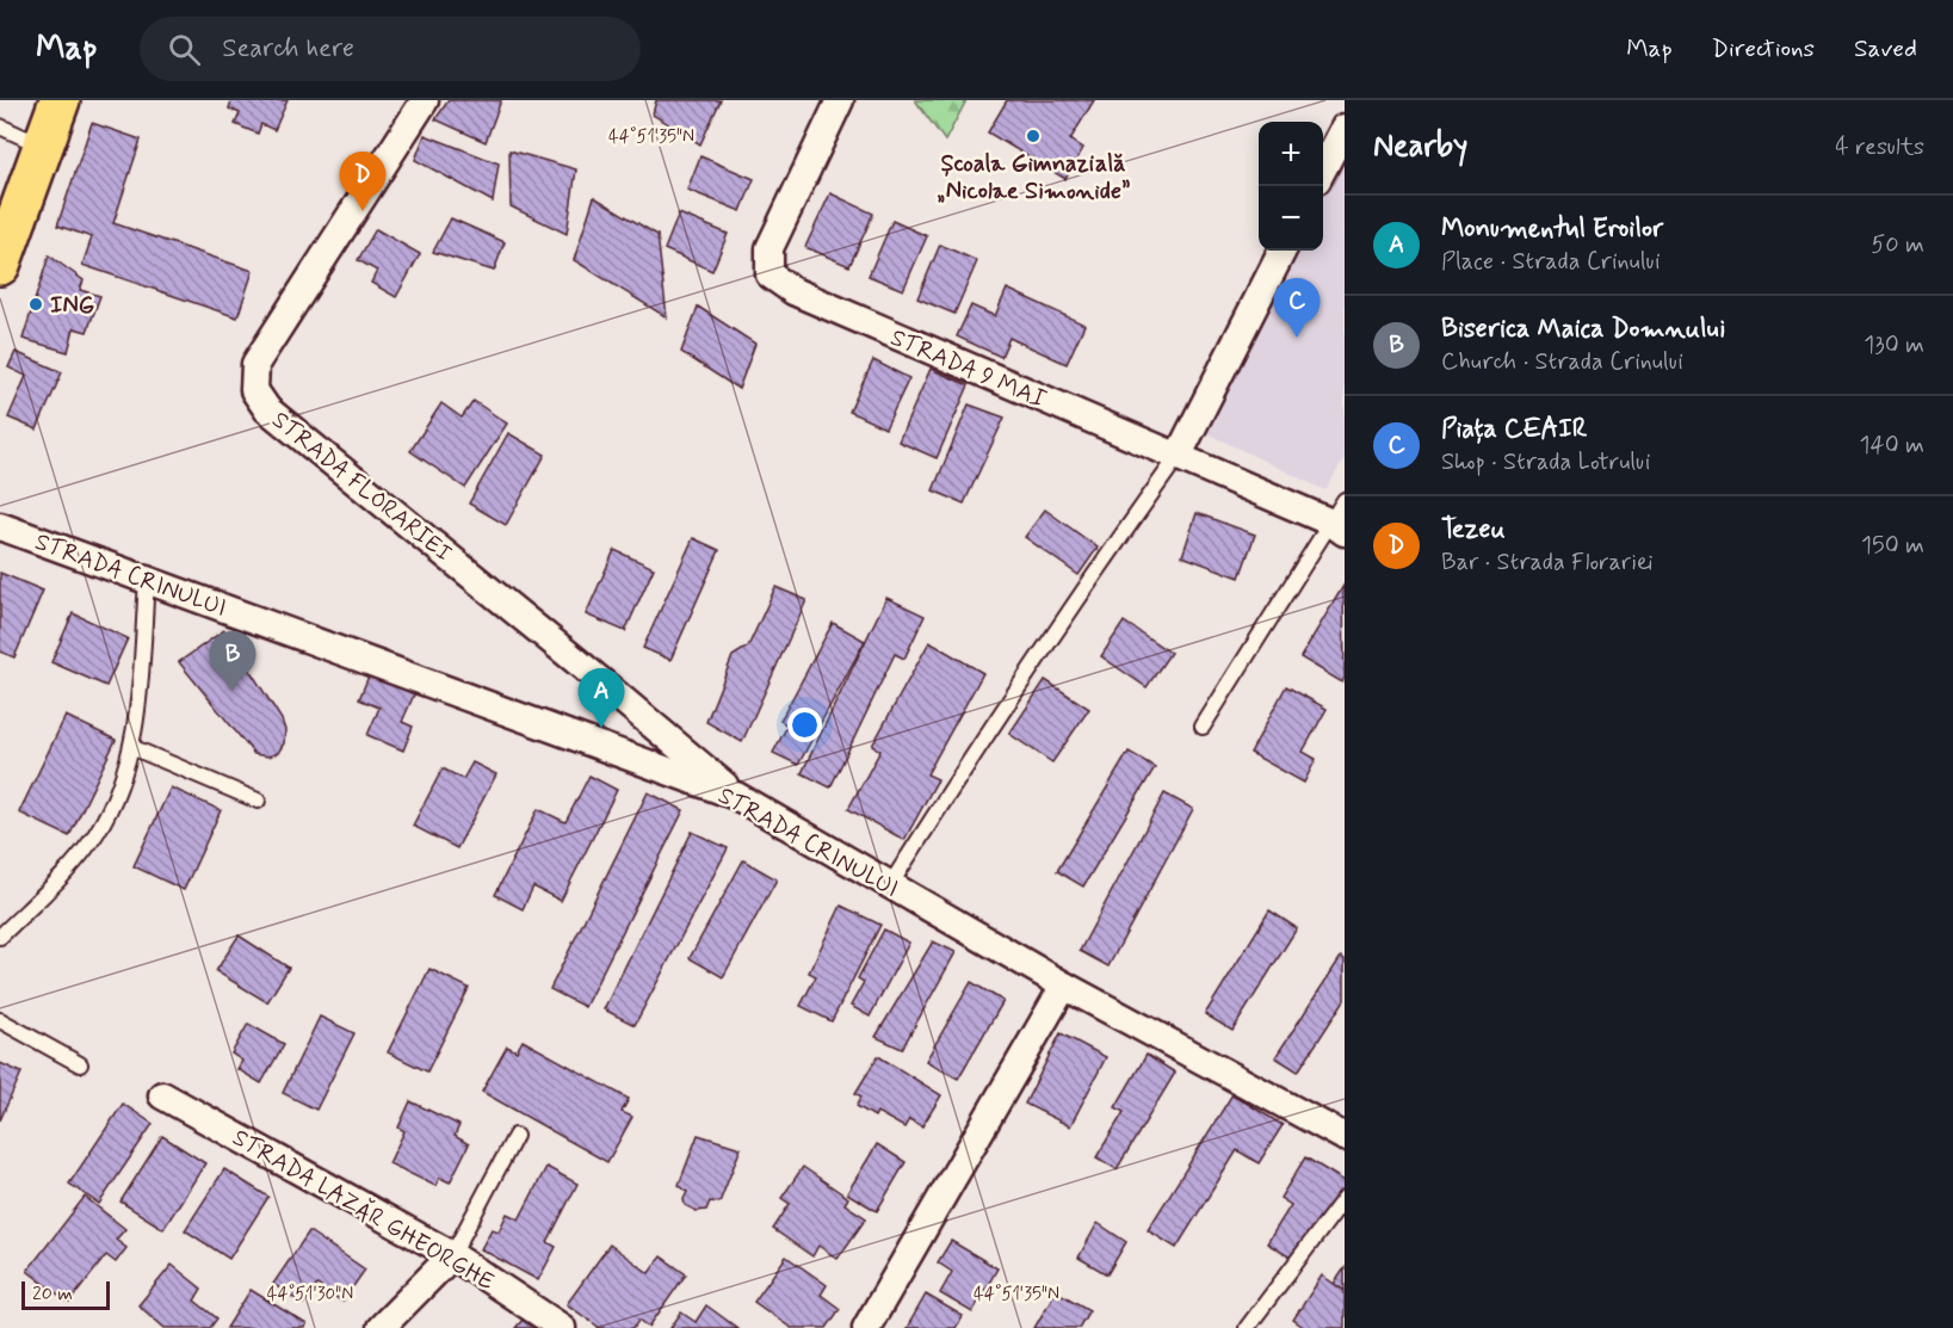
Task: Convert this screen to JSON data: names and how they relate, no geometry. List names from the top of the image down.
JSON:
{
  "streets": {
    "street": [
      "STRADA 9 MAI",
      "STRADA FLORARIEI",
      "STRADA CRINULUI",
      "STRADA LAZĂR GHEORGHE"
    ]
  },
  "crossings": [
    ["STRADA FLORARIEI", "STRADA CRINULUI"]
  ],
  "places": ["Școala Gimnazială „Nicolae Simonide”", "ING"],
  "scale_bar": "20 m",
  "page": {
    "header": "Map",
    "search": "Search here",
    "nav": ["Map", "Directions", "Saved"],
    "heading": ["Nearby", "4 results"],
    "map_buttons": ["+", "−"],
    "pins": [
      "D",
      "C",
      "B",
      "A"
    ],
    "list": [
      {
        "mark": "A",
        "name": "Monumentul Eroilor",
        "note": "Place · Strada Crinului",
        "value": "50 m"
      },
      {
        "mark": "B",
        "name": "Biserica Maica Domnului",
        "note": "Church · Strada Crinului",
        "value": "130 m"
      },
      {
        "mark": "C",
        "name": "Piața CEAIR",
        "note": "Shop · Strada Lotrului",
        "value": "140 m"
      },
      {
        "mark": "D",
        "name": "Tezeu",
        "note": "Bar · Strada Florariei",
        "value": "150 m"
      }
    ],
    "scale": "20 m"
  },
  "coordinates": ["44°51'35\"N", "44°51'30\"N"]
}
